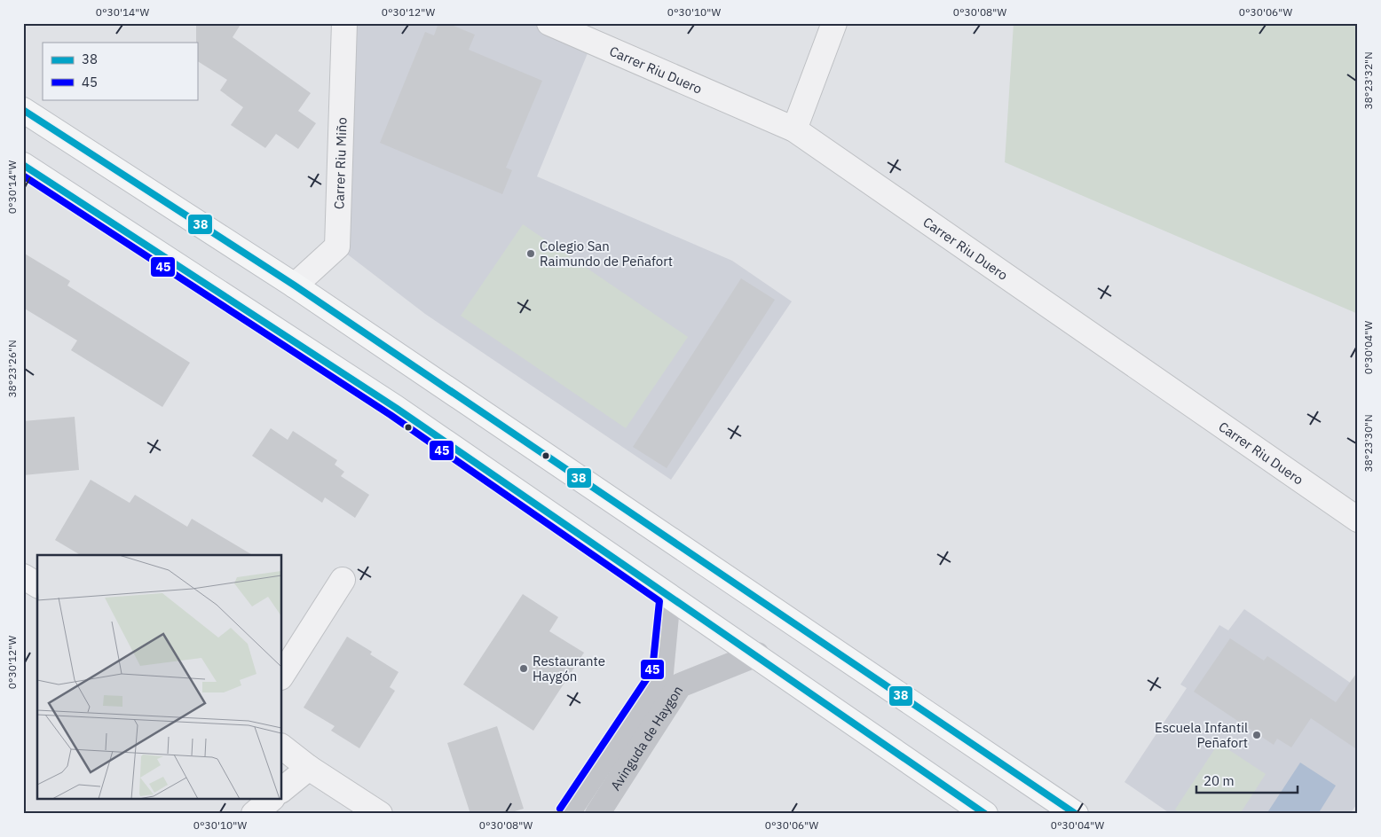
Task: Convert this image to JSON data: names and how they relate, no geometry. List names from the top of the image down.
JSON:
{
  "streets": {
    "street": ["Carrer Riu Duero", "Carrer Riu Miño", "Avinguda de Haygon"]
  },
  "places": ["Colegio San Raimundo de Peñafort", "Restaurante Haygón", "Escuela Infantil Peñafort"],
  "lines": ["transit line 38", "transit line 45"],
  "legend": ["38", "45"],
  "scale_bar": "20 m",
  "coordinates": [
    "0°30'14\"W",
    "0°30'12\"W",
    "0°30'10\"W",
    "0°30'08\"W",
    "0°30'06\"W",
    "38°23'32\"N",
    "0°30'04\"W",
    "38°23'26\"N",
    "38°23'30\"N"
  ]
}
